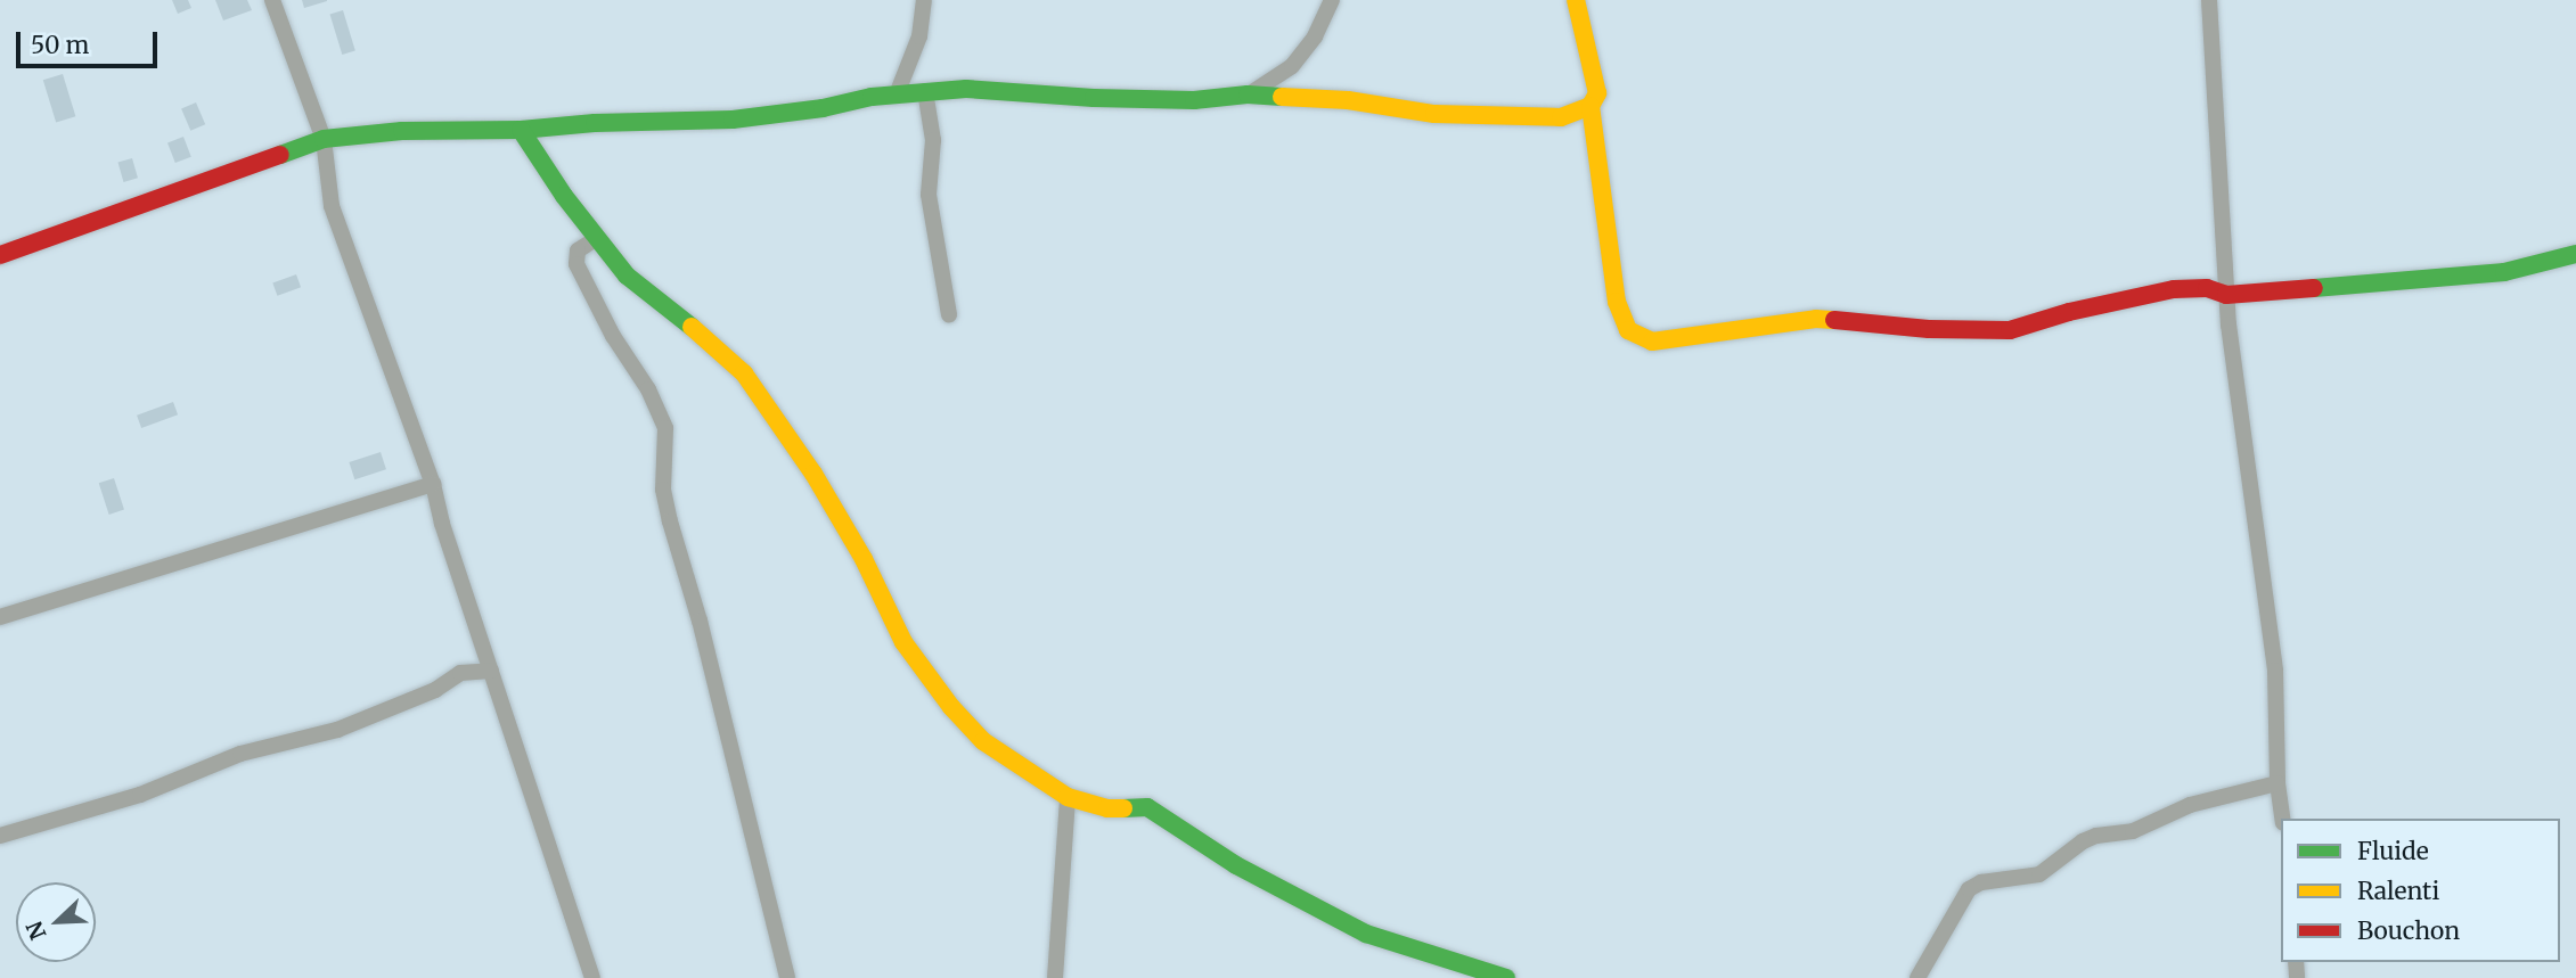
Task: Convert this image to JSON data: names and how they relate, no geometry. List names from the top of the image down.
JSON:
{
  "legend": ["Fluide", "Ralenti", "Bouchon"],
  "scale_bar": "50 m",
  "north": "bottom left"
}
